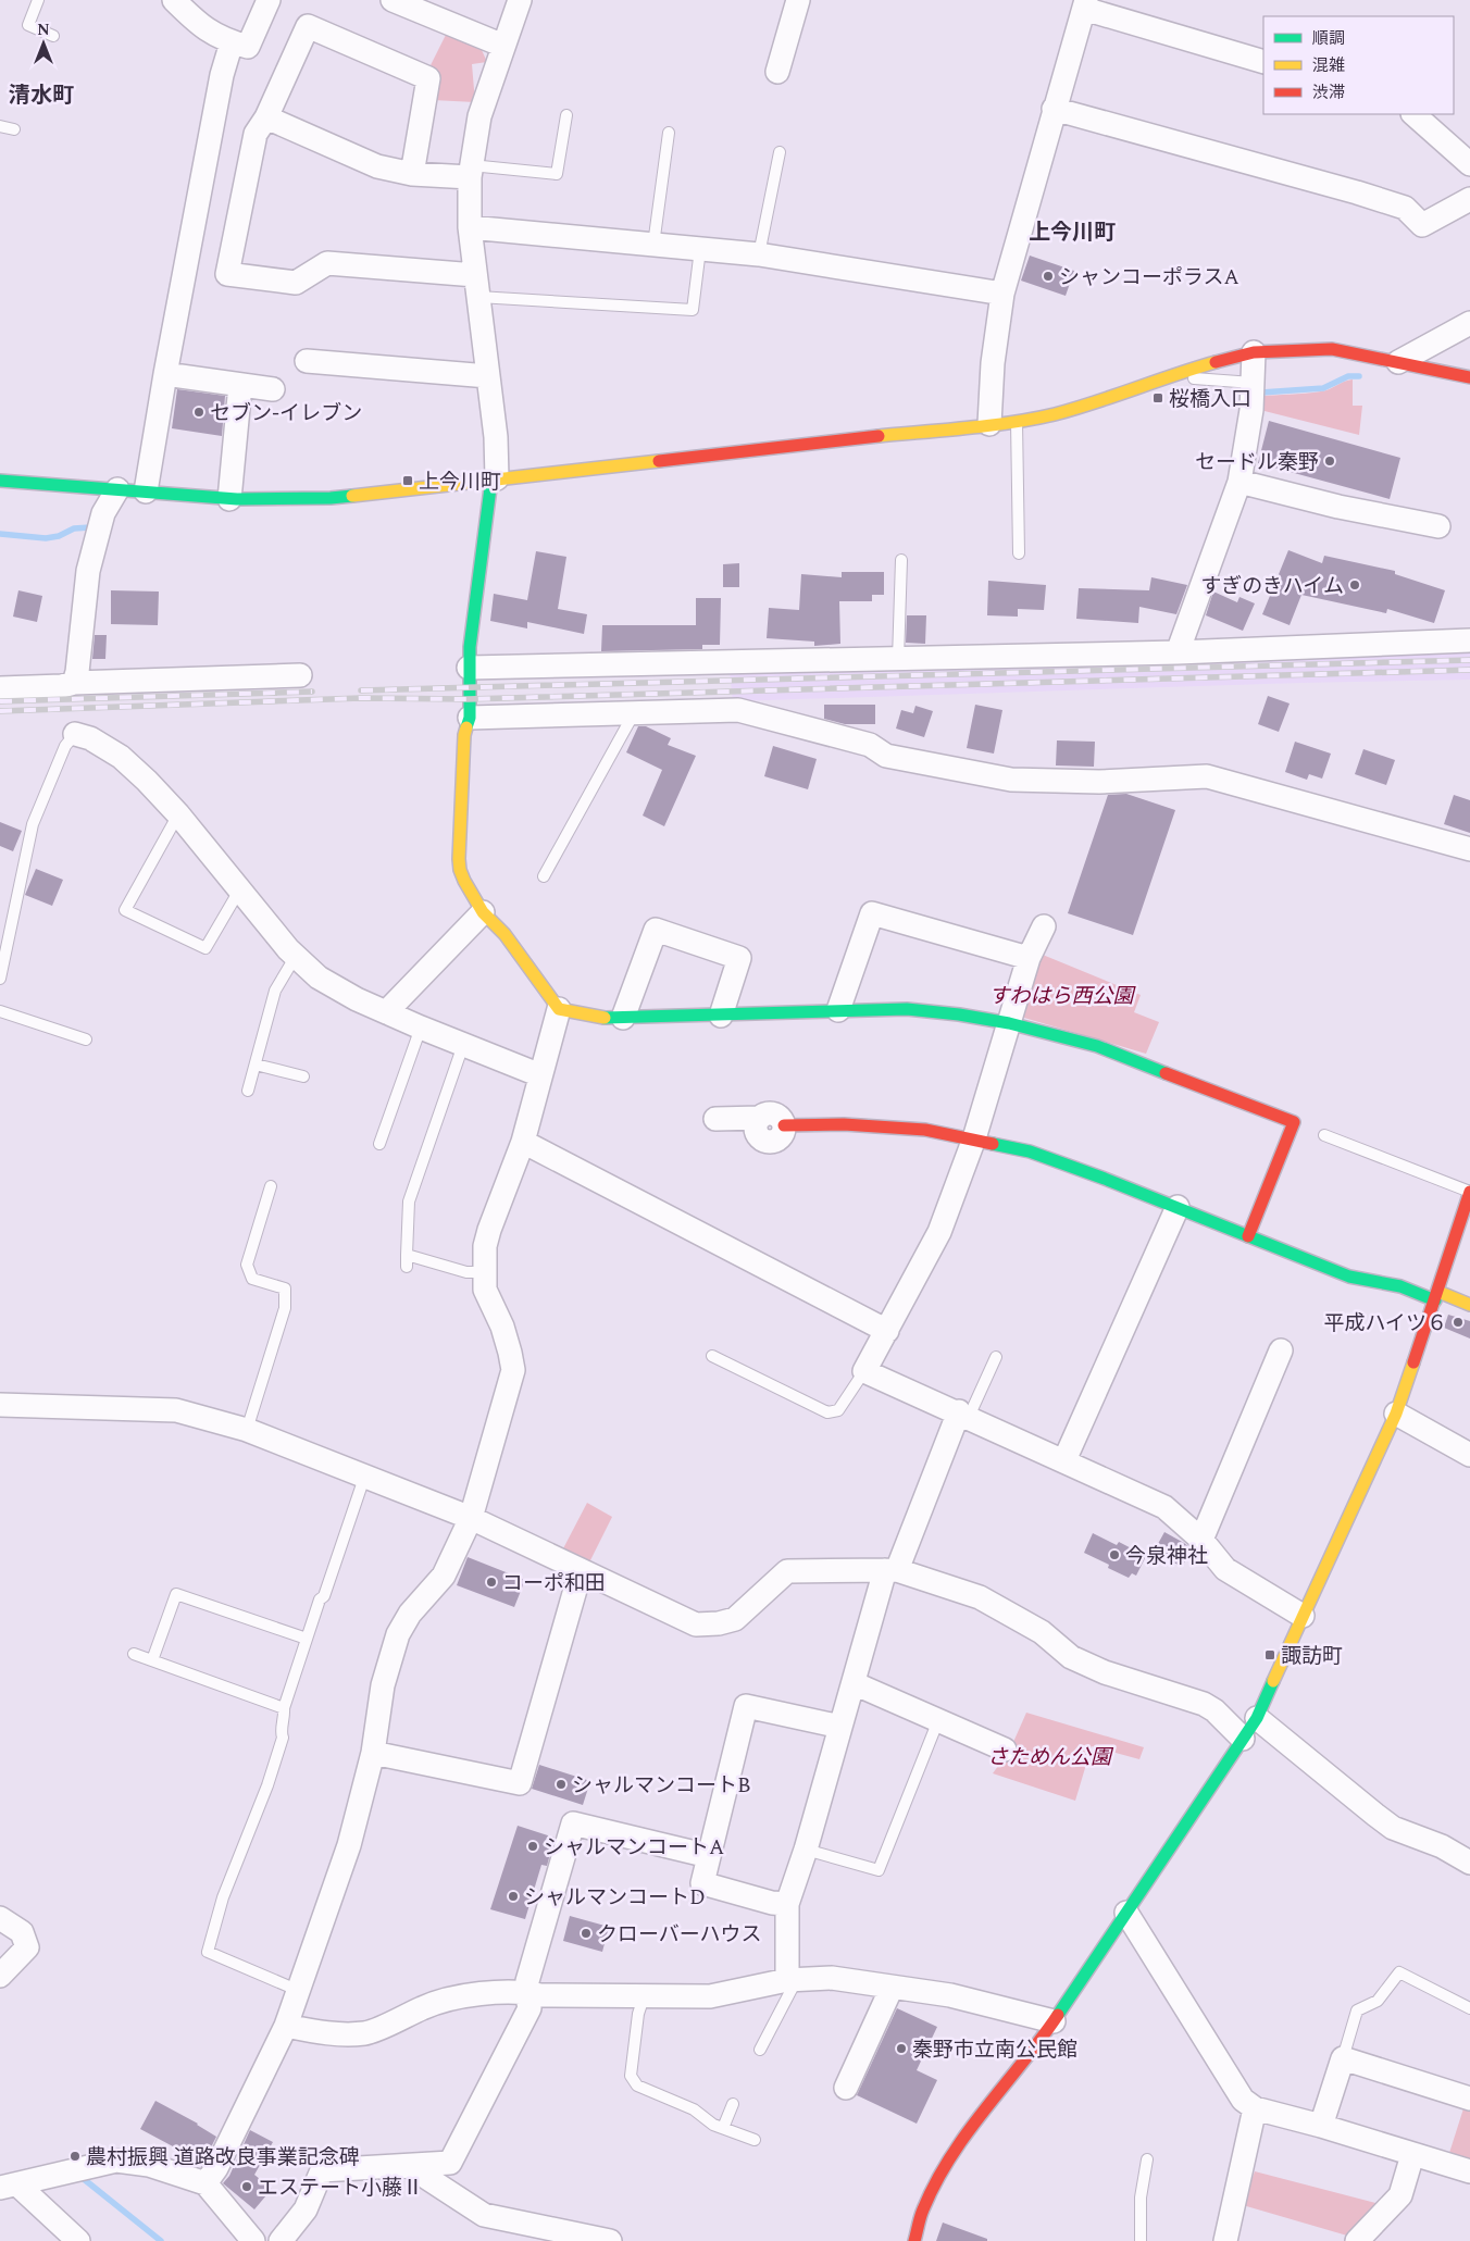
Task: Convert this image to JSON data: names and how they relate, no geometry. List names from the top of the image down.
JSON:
{
  "districts": ["清水町", "上今川町"],
  "parks": ["すわはら西公園", "さためん公園"],
  "places": {
    "other": [
      "シャンコーポラスA",
      "セブン-イレブン",
      "セードル秦野",
      "すぎのきハイム",
      "平成ハイツ６",
      "今泉神社",
      "コーポ和田",
      "シャルマンコートB",
      "シャルマンコートA",
      "シャルマンコートD",
      "クローバーハウス",
      "秦野市立南公民館",
      "農村振興 道路改良事業記念碑",
      "エステート小藤Ⅱ"
    ],
    "transit": ["桜橋入口", "上今川町", "諏訪町"]
  },
  "legend": ["順調", "混雑", "渋滞"],
  "north": "top"
}
